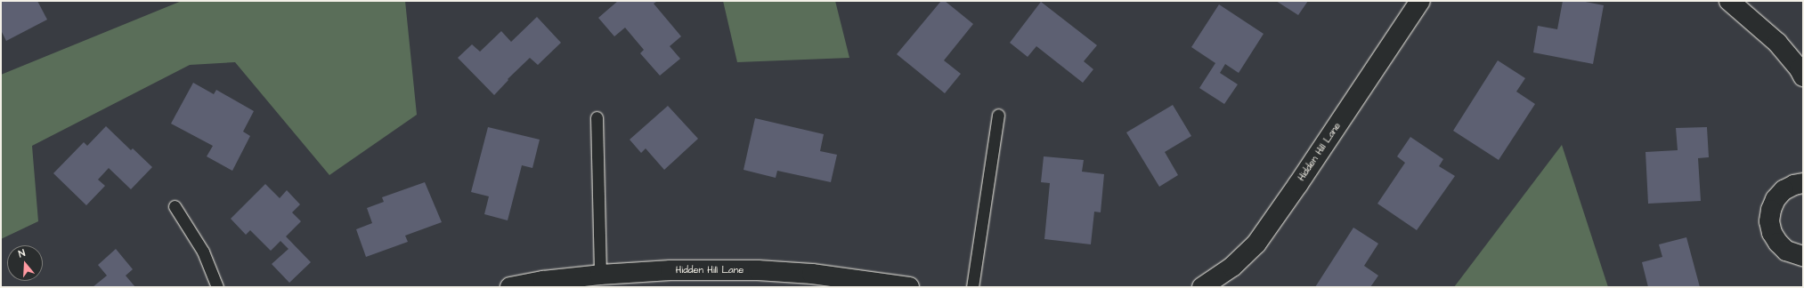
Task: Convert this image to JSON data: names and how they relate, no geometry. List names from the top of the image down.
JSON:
{
  "streets": {
    "street": ["Hidden Hill Lane"]
  },
  "north": "top"
}
